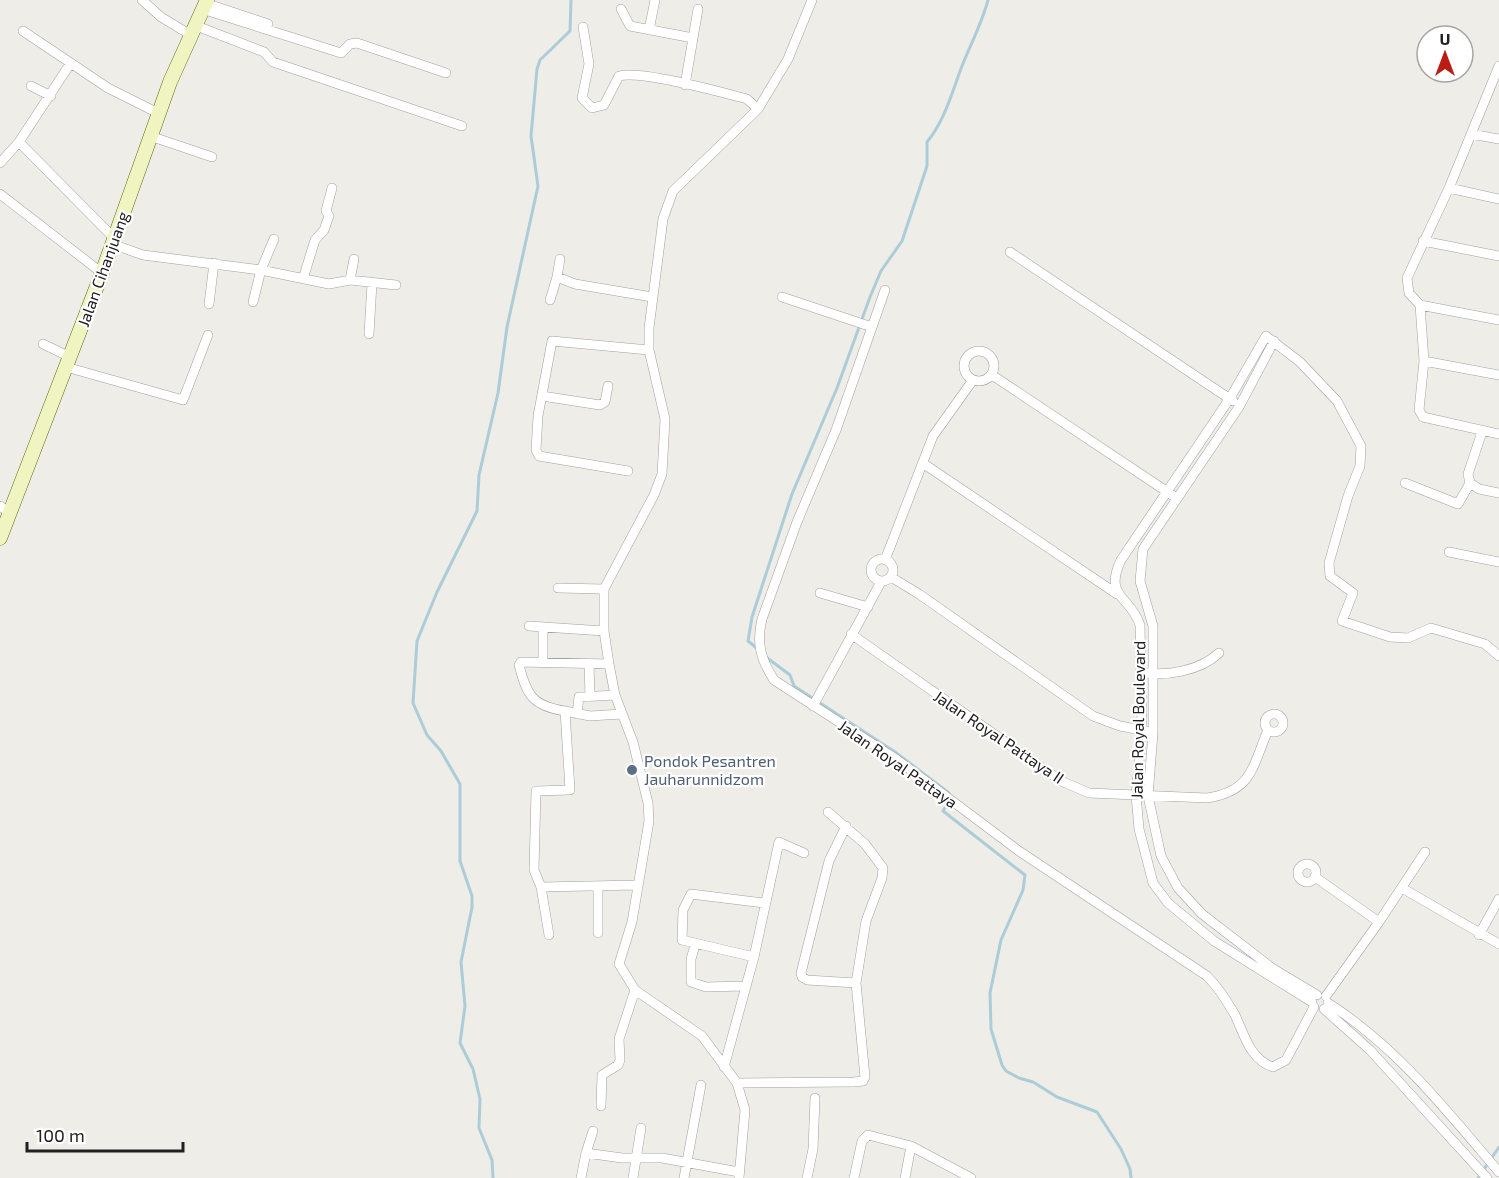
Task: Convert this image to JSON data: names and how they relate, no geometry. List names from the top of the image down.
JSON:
{
  "streets": {
    "main road": ["Jalan Cihanjuang"],
    "street": ["Jalan Royal Boulevard", "Jalan Royal Pattaya II", "Jalan Royal Pattaya"]
  },
  "crossings": [
    ["Jalan Royal Boulevard", "Jalan Royal Pattaya II"],
    ["Jalan Royal Boulevard", "Jalan Royal Pattaya"]
  ],
  "places": ["Pondok Pesantren Jauharunnidzom"],
  "scale_bar": "100 m",
  "north": "top"
}
